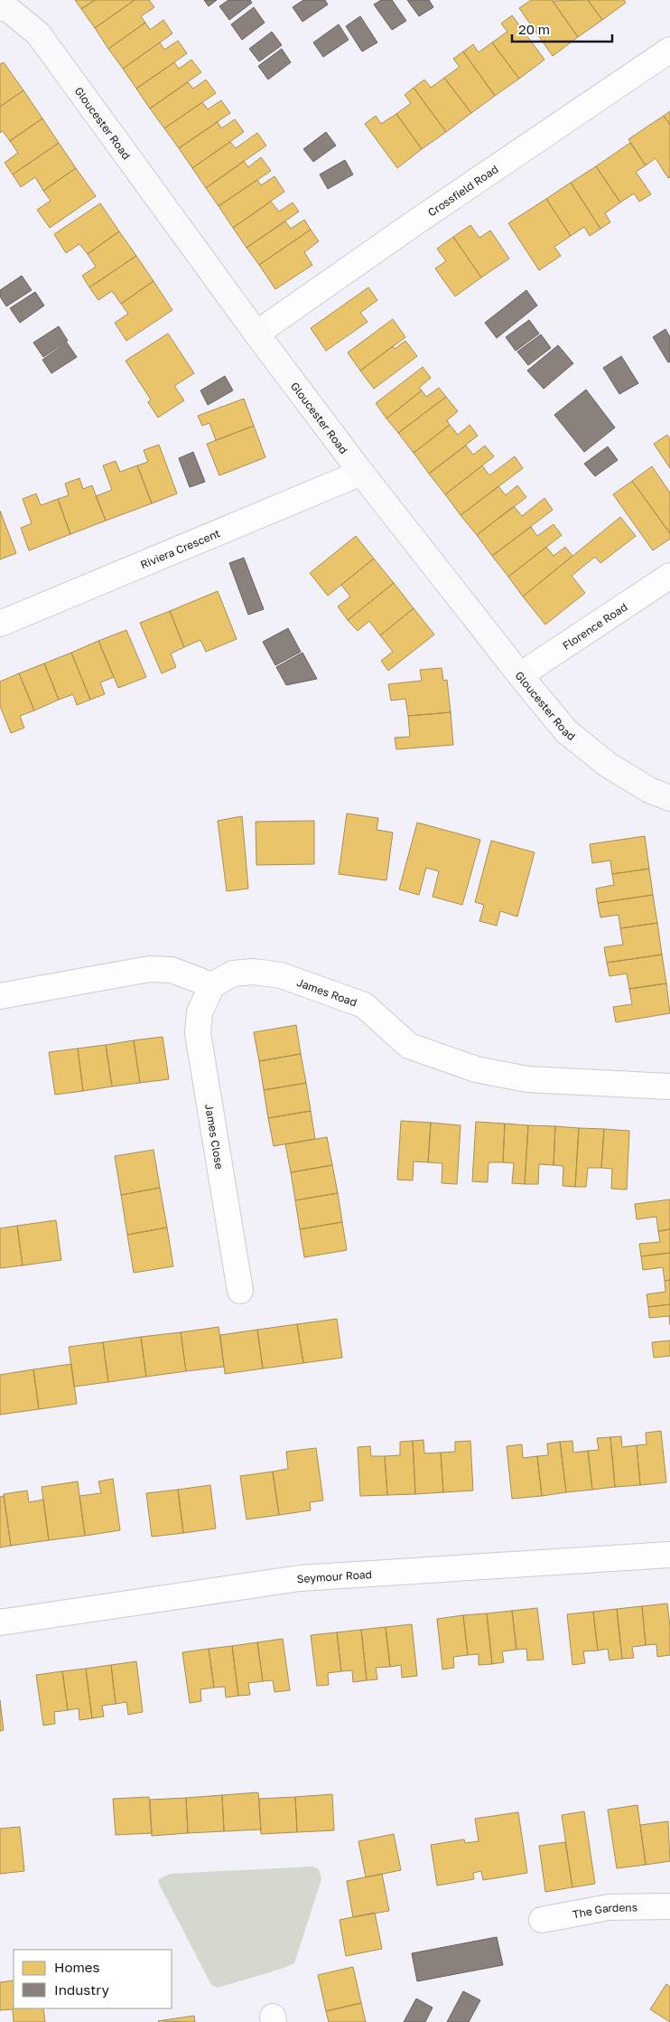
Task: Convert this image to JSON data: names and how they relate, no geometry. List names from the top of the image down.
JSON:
{
  "streets": {
    "street": [
      "Gloucester Road",
      "Crossfield Road",
      "Riviera Crescent",
      "Florence Road",
      "James Road",
      "James Close",
      "Seymour Road",
      "The Gardens"
    ]
  },
  "crossings": [
    ["Gloucester Road", "Crossfield Road"],
    ["Gloucester Road", "Riviera Crescent"],
    ["Gloucester Road", "Florence Road"],
    ["James Road", "James Close"]
  ],
  "legend": ["Homes", "Industry"],
  "scale_bar": "20 m"
}
